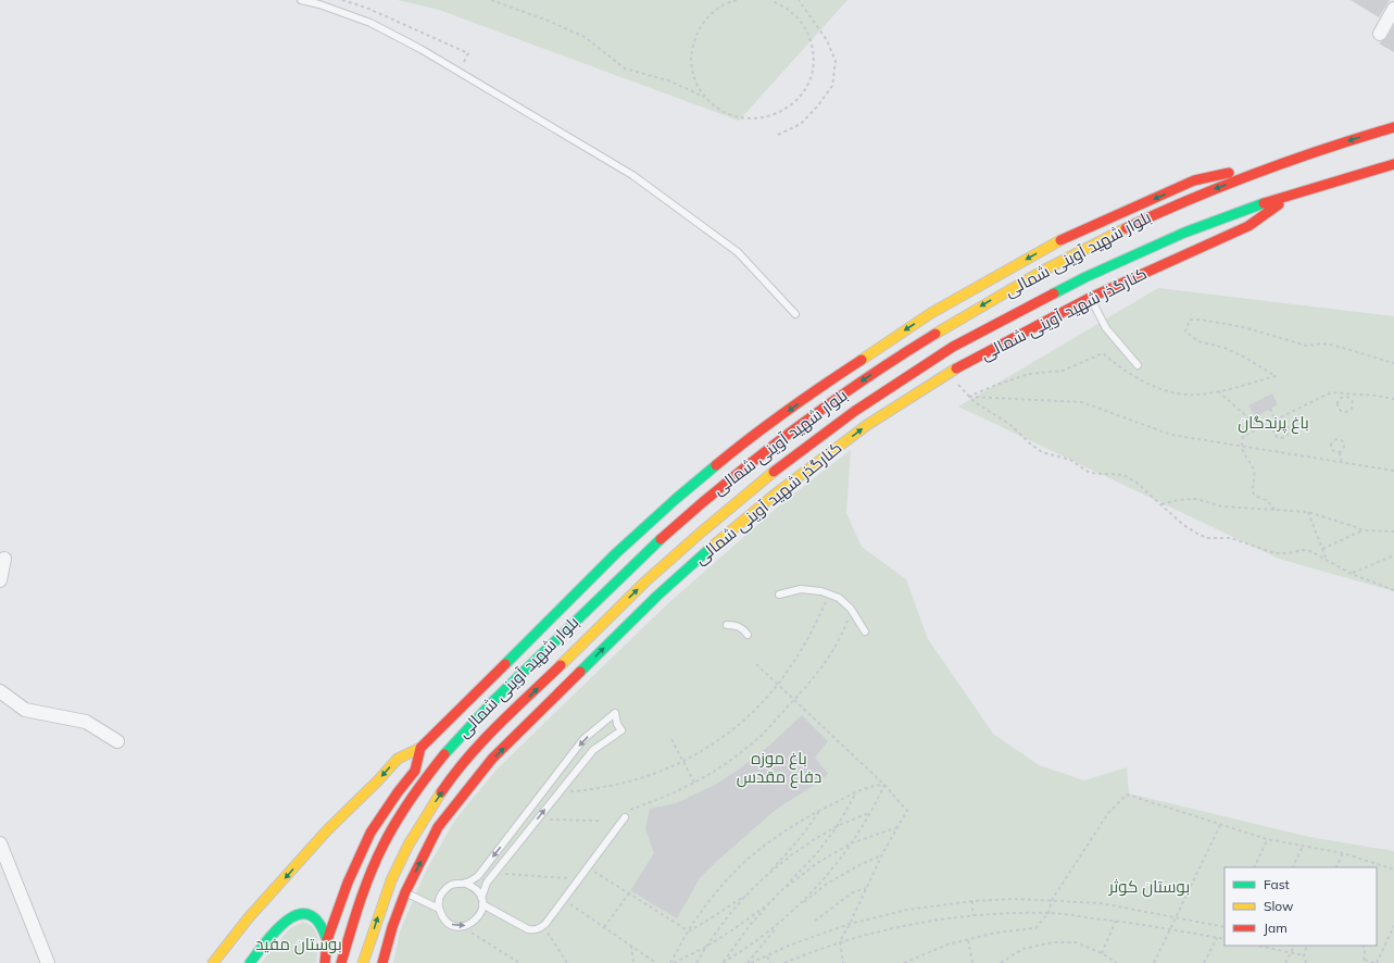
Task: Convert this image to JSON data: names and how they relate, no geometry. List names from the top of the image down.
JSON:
{
  "streets": {
    "main road": ["بلوار شهید آوینی شمالی", "کنارگذر شهید آوینی شمالی"]
  },
  "crossings": [
    ["بلوار شهید آوینی شمالی", "کنارگذر شهید آوینی شمالی"]
  ],
  "parks": [
    "باغ پرندگان",
    "باغ موزه دفاع مقدس",
    "بوستان کوثر",
    "بوستان مفید"
  ],
  "legend": ["Fast", "Slow", "Jam"]
}
